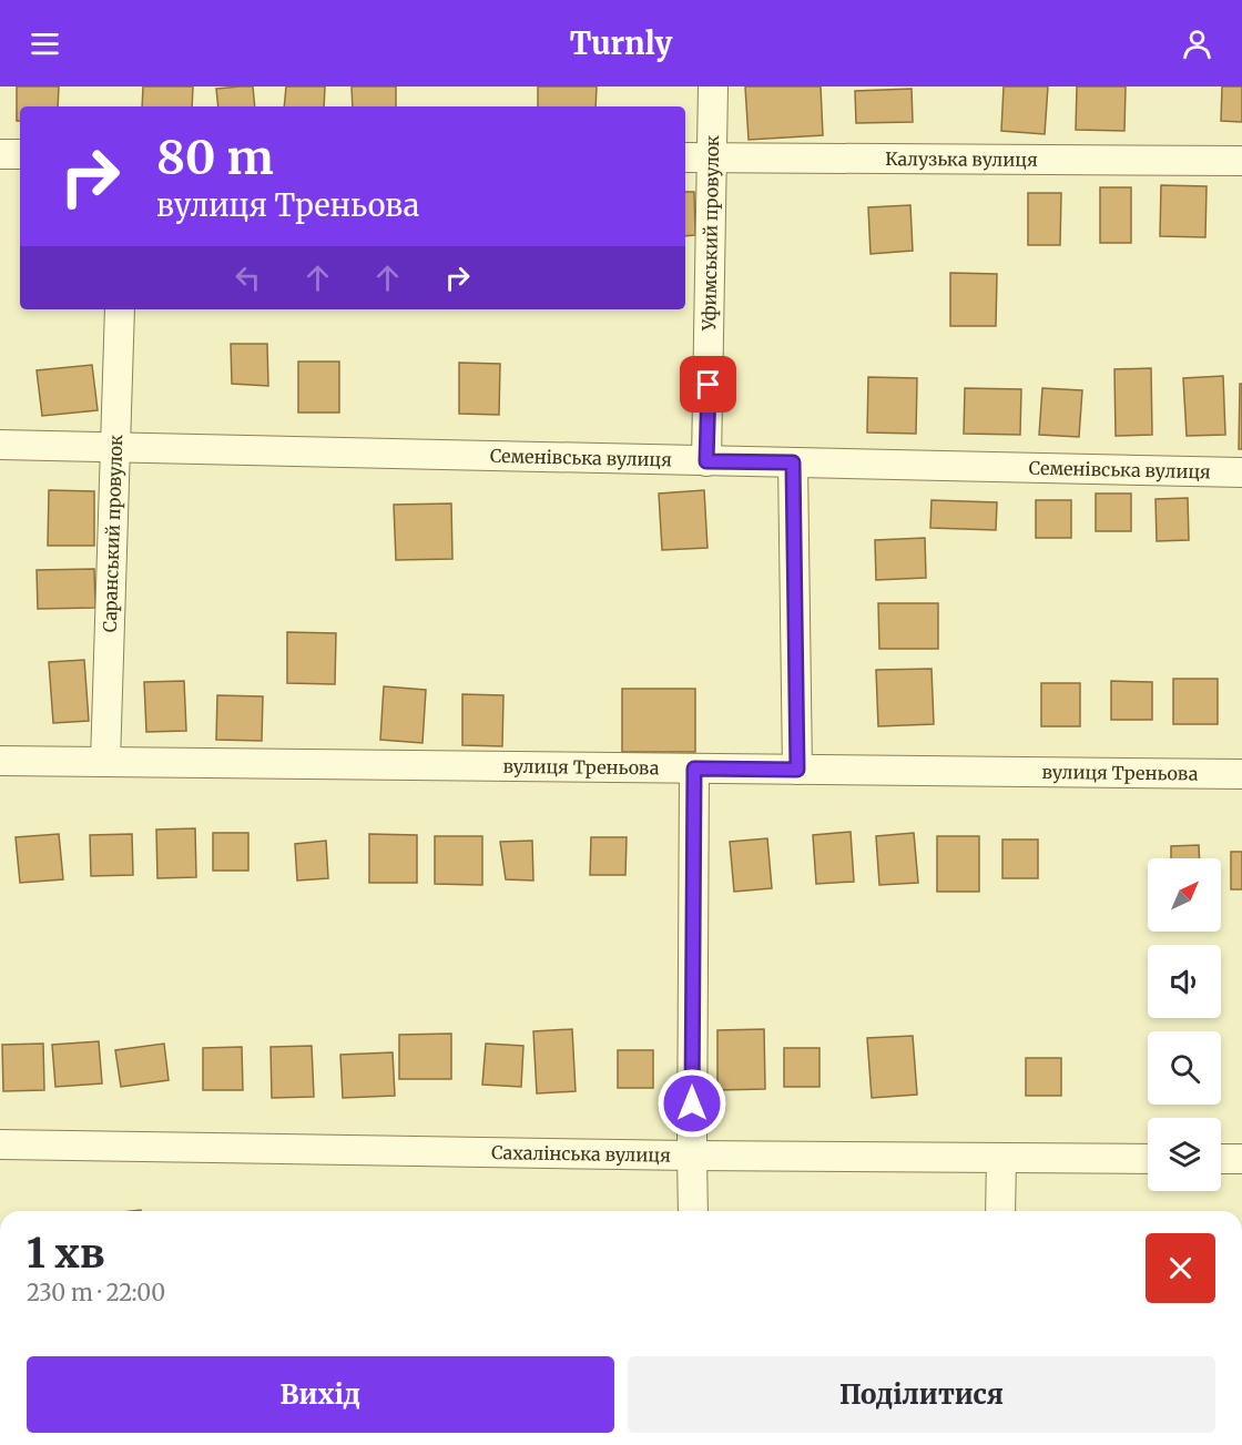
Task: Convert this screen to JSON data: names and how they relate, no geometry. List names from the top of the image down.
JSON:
{
  "streets": {
    "street": [
      "Калузька вулиця",
      "Уфимський провулок",
      "Семенівська вулиця",
      "Саранський провулок",
      "вулиця Треньова",
      "Сахалінська вулиця"
    ]
  },
  "crossings": [
    ["Калузька вулиця", "Уфимський провулок"],
    ["Уфимський провулок", "Семенівська вулиця"],
    ["Семенівська вулиця", "Саранський провулок"],
    ["Саранський провулок", "вулиця Треньова"]
  ],
  "north": "top right",
  "page": {
    "header": "Turnly",
    "turn": ["80 m", "вулиця Треньова"],
    "heading": ["1 хв", "230 m · 22:00"],
    "buttons": ["Вихід", "Поділитися"]
  }
}
